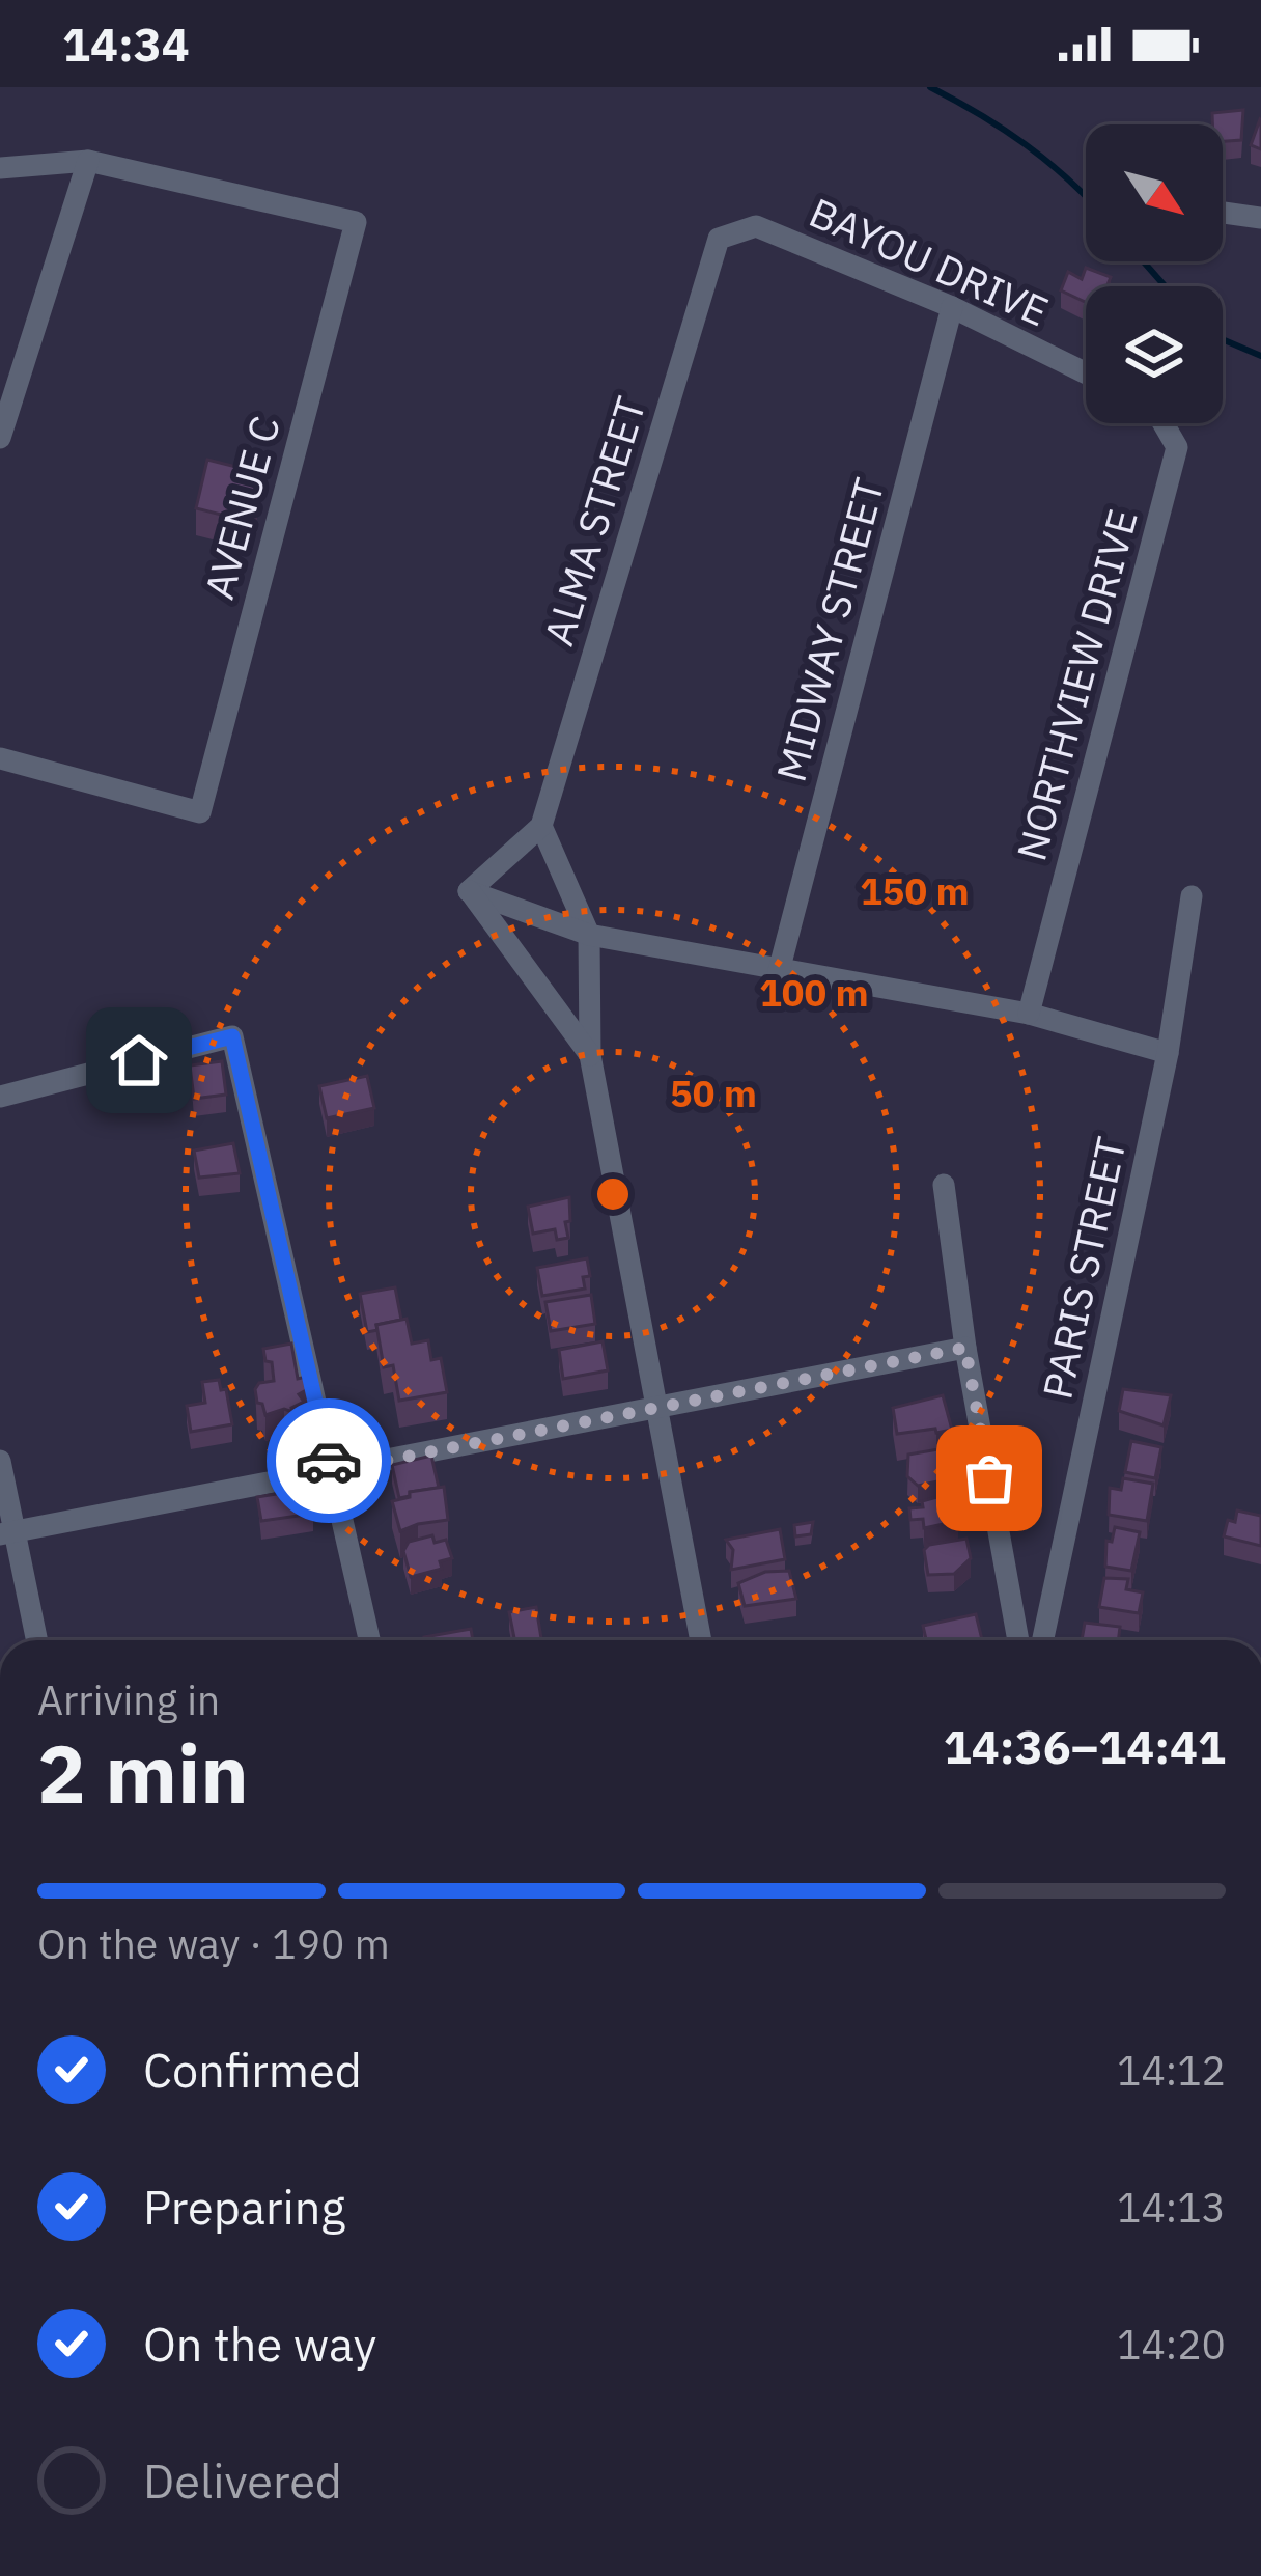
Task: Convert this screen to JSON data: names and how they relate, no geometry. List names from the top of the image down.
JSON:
{
  "streets": {
    "street": [
      "BAYOU DRIVE",
      "AVENUE C",
      "ALMA STREET",
      "MIDWAY STREET",
      "NORTHVIEW DRIVE",
      "PARIS STREET"
    ]
  },
  "crossings": [
    ["BAYOU DRIVE", "ALMA STREET"],
    ["BAYOU DRIVE", "MIDWAY STREET"]
  ],
  "north": "bottom right",
  "page": {
    "status": "14:34",
    "heading": ["2 min", "Arriving in", "14:36–14:41"],
    "bar": "On the way · 190 m",
    "list": [
      ["Confirmed", "14:12"],
      ["Preparing", "14:13"],
      ["On the way", "14:20"],
      "Delivered"
    ]
  },
  "rings": ["150 m", "100 m", "50 m"]
}
